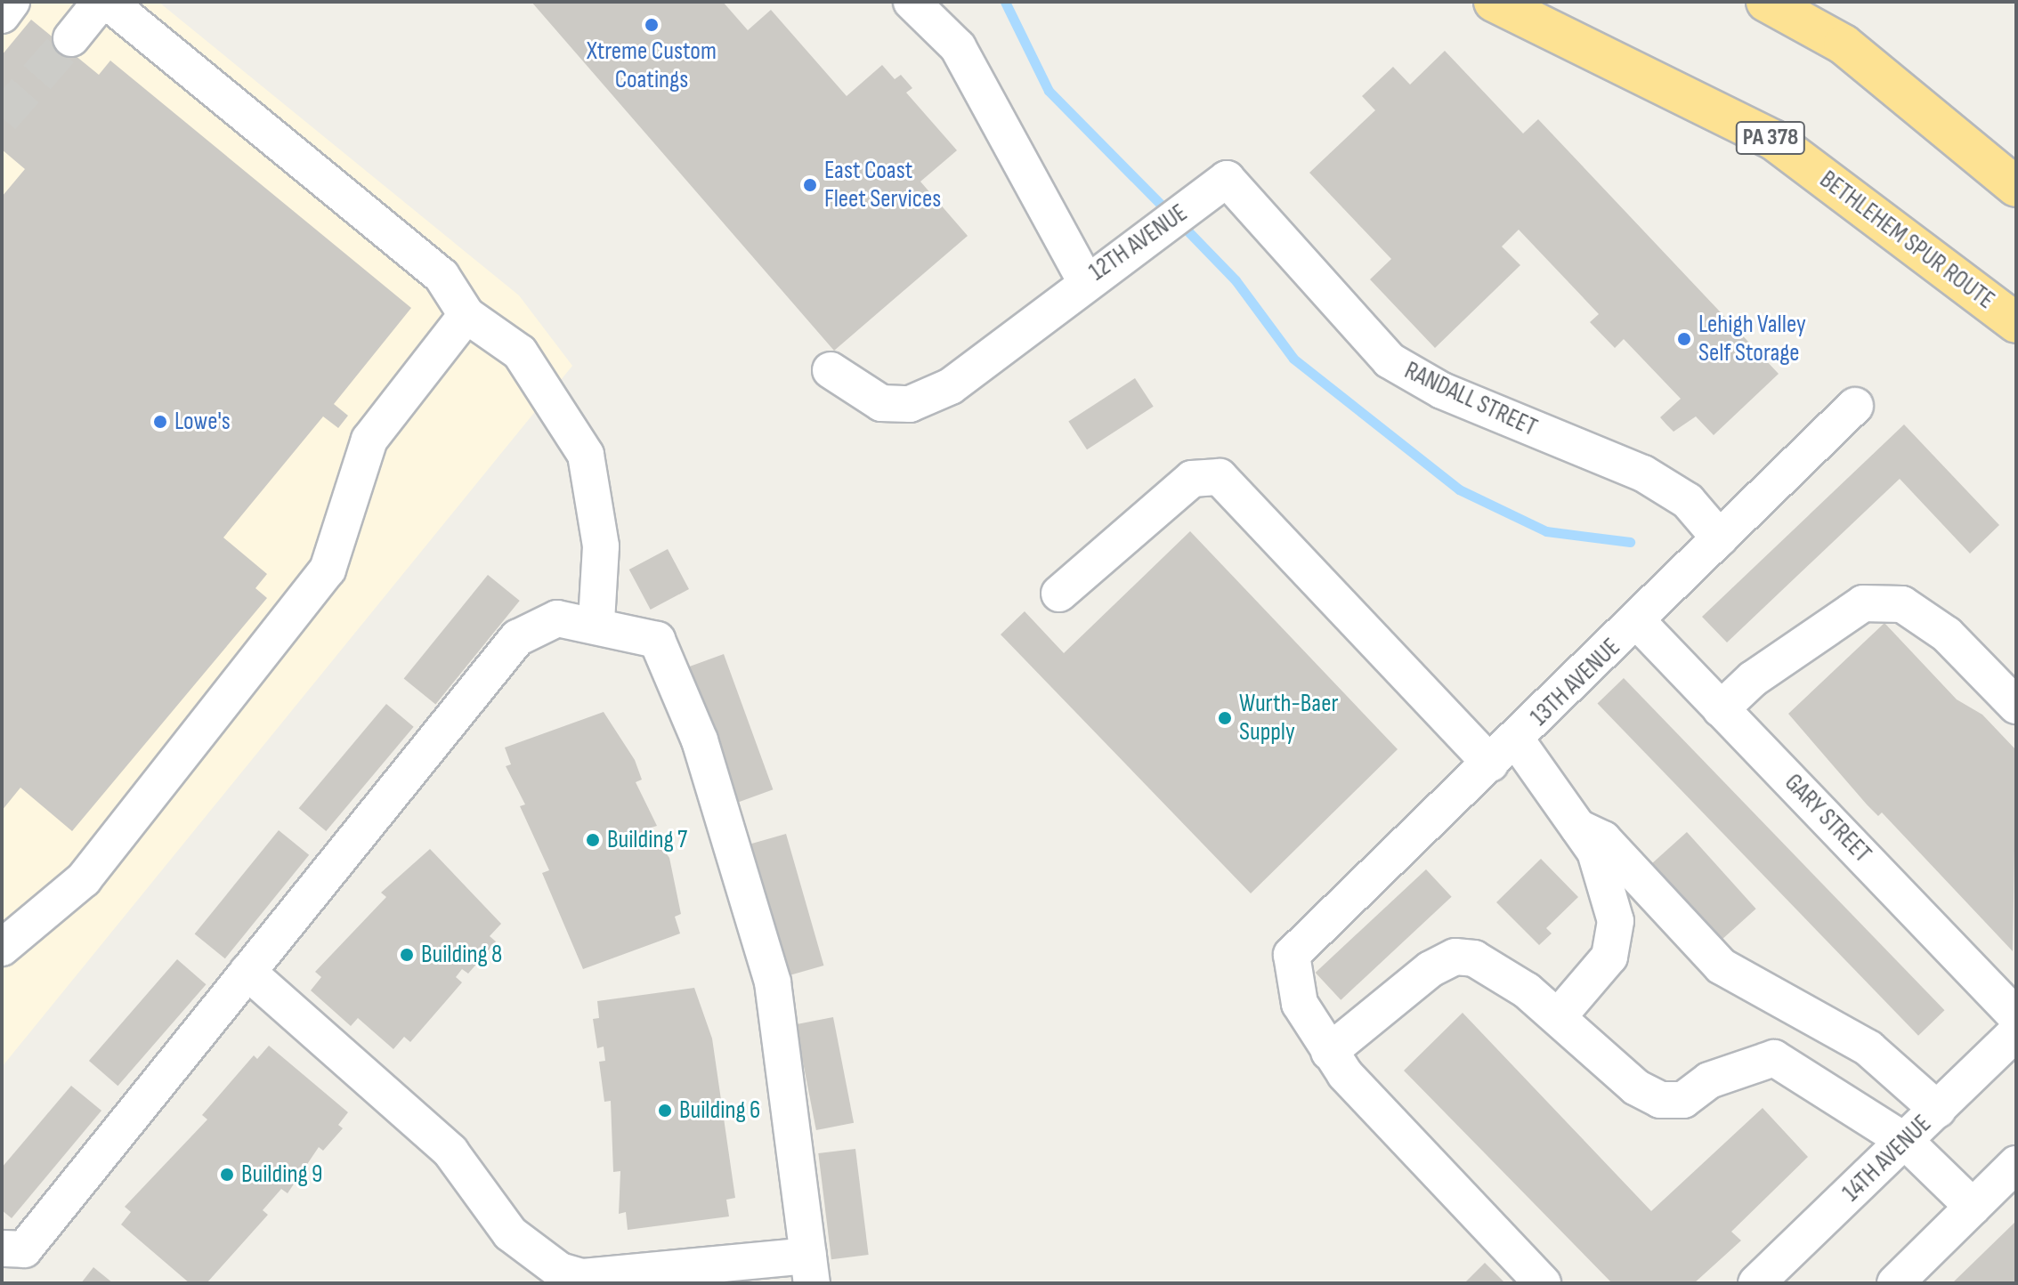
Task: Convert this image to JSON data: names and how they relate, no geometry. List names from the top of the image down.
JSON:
{
  "streets": {
    "highway": ["PA 378", "BETHLEHEM SPUR ROUTE"],
    "street": [
      "12TH AVENUE",
      "RANDALL STREET",
      "13TH AVENUE",
      "GARY STREET",
      "14TH AVENUE"
    ]
  },
  "crossings": [
    ["12TH AVENUE", "RANDALL STREET"],
    ["RANDALL STREET", "13TH AVENUE"],
    ["13TH AVENUE", "GARY STREET"]
  ],
  "places": [
    "Xtreme Custom Coatings",
    "East Coast Fleet Services",
    "Lehigh Valley Self Storage",
    "Lowe's",
    "Wurth-Baer Supply",
    "Building 7",
    "Building 8",
    "Building 6",
    "Building 9"
  ]
}
